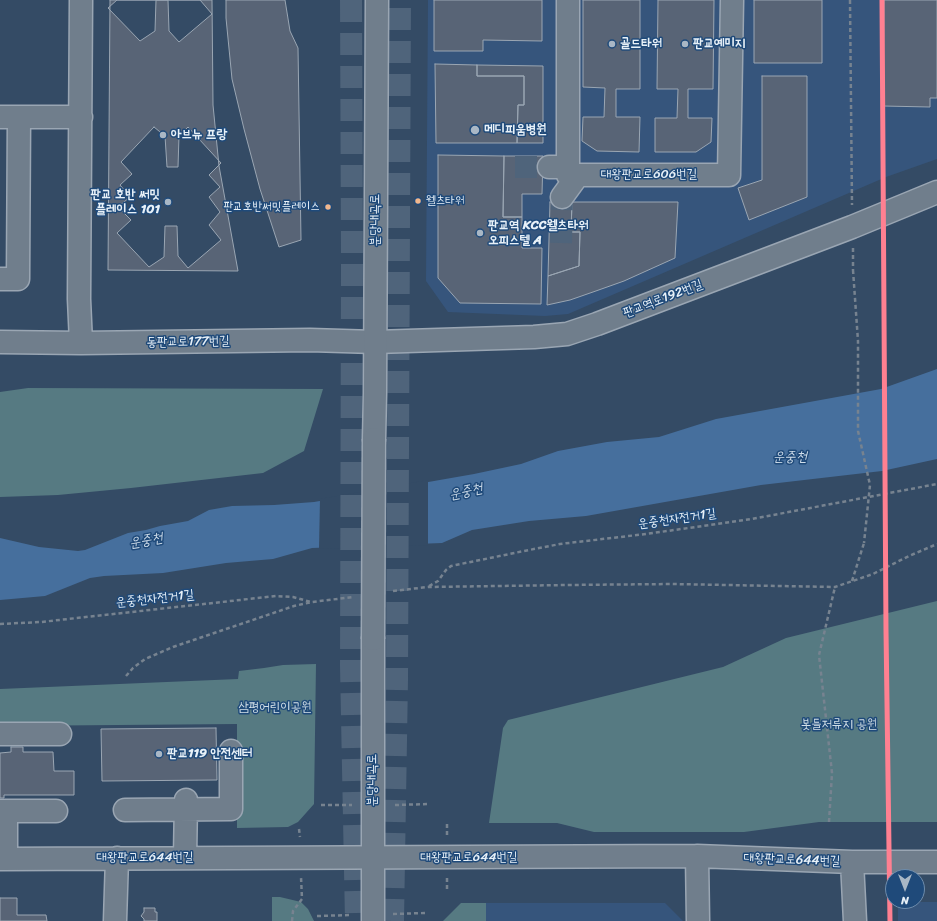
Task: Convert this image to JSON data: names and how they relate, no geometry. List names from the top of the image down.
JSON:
{
  "streets": {
    "street": [
      "대왕판교로606번길",
      "분당내곡로",
      "판교역로192번길",
      "동판교로177번길",
      "대왕판교로644번길"
    ],
    "path": ["운중천자전거1길"]
  },
  "crossings": [
    ["분당내곡로", "판교역로192번길"],
    ["분당내곡로", "동판교로177번길"],
    ["분당내곡로", "대왕판교로644번길"],
    ["판교역로192번길", "동판교로177번길"]
  ],
  "water": ["운중천"],
  "parks": ["삼평어린이공원", "봇들저류지 공원"],
  "places": [
    "골드타워",
    "판교예미지",
    "메디피움병원",
    "아브뉴 프랑",
    "웰츠타워",
    "판교 호반 써밋 플레이스 101",
    "판교호반써밋플레이스",
    "판교역 KCC웰츠타워 오피스텔 A",
    "판교119 안전센터"
  ],
  "north": "bottom"
}
